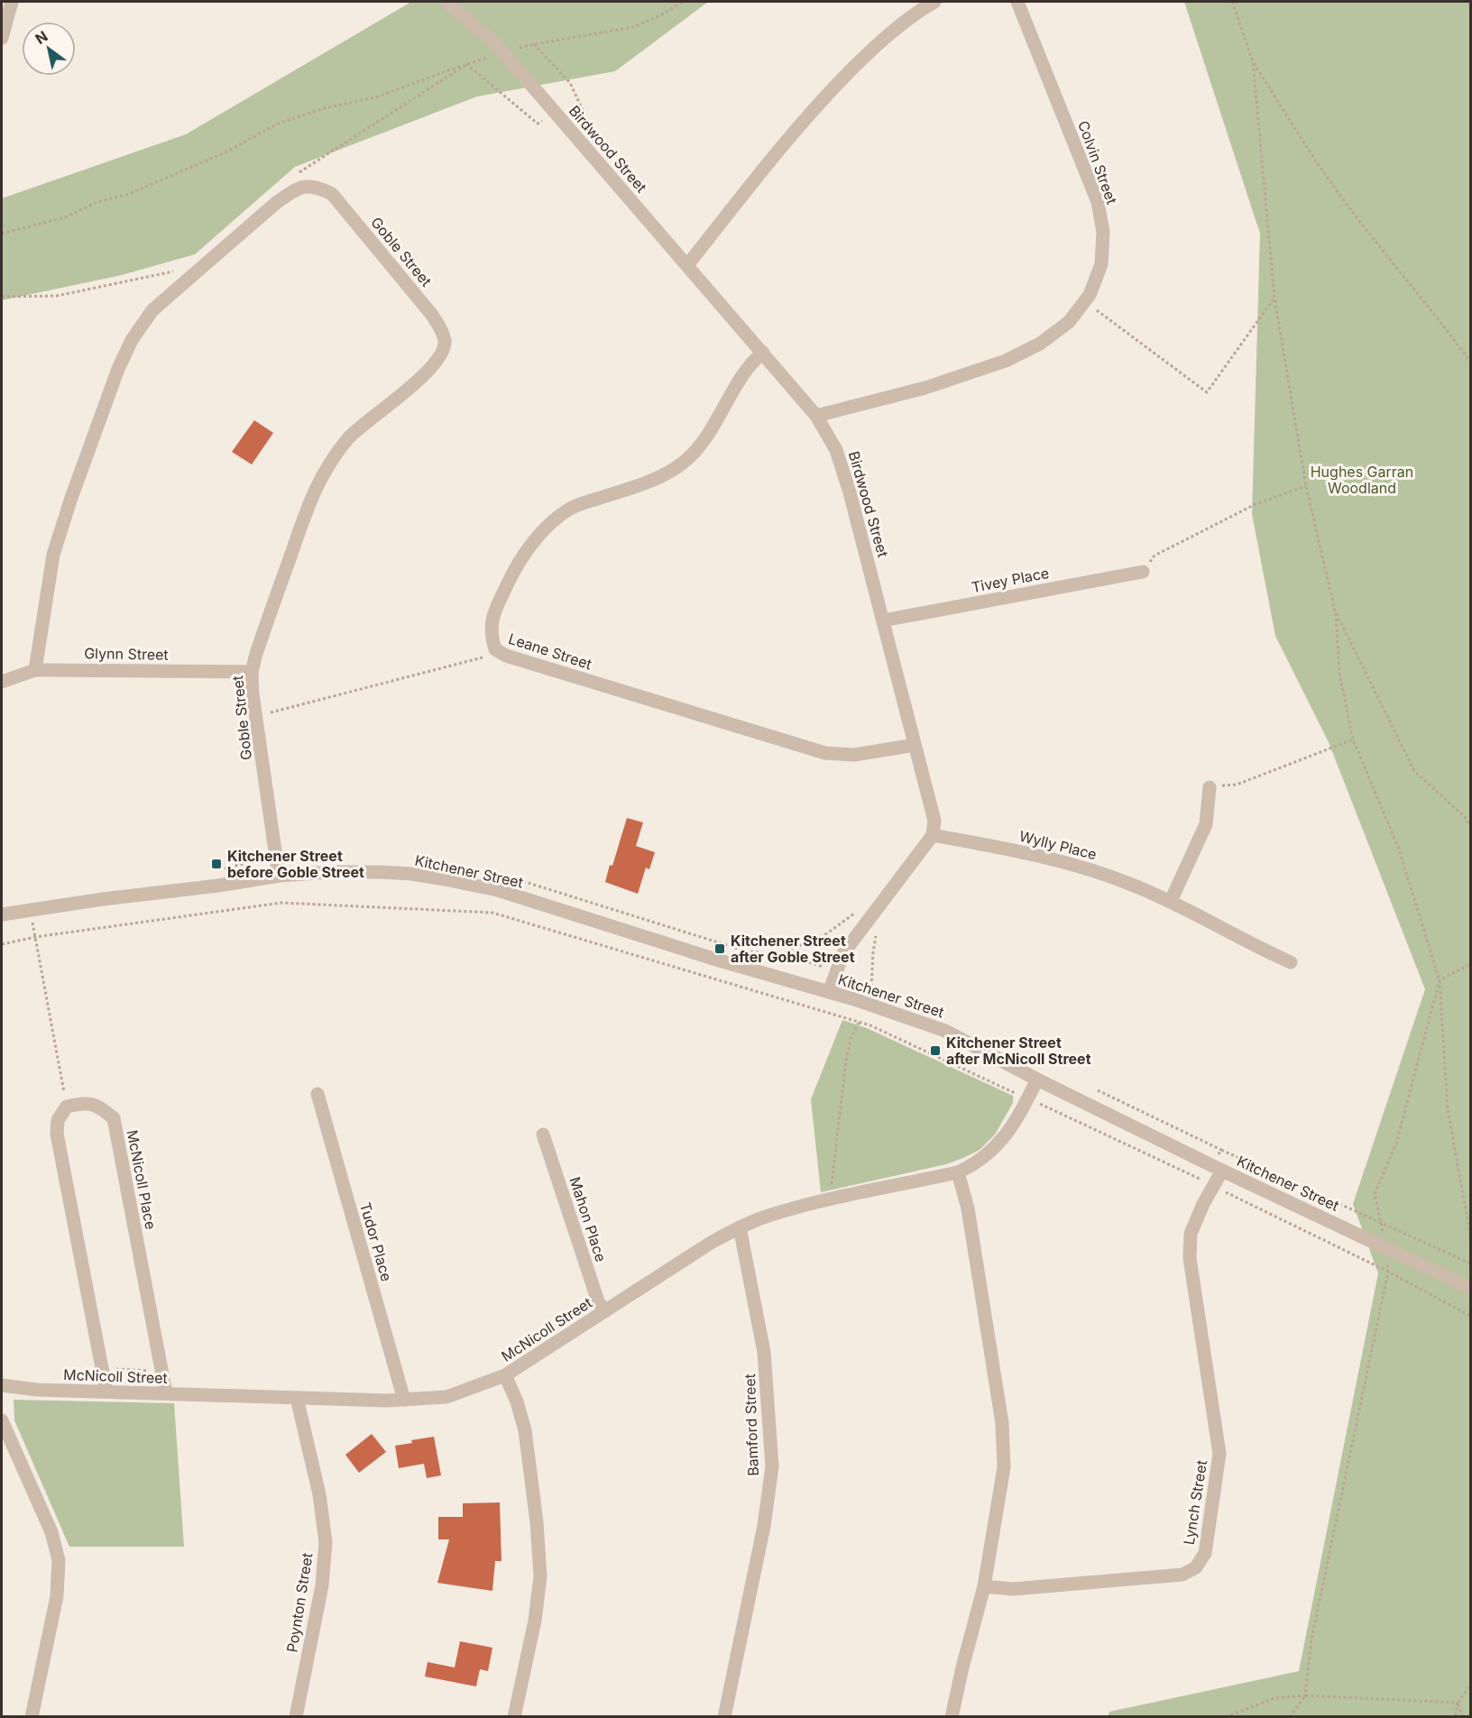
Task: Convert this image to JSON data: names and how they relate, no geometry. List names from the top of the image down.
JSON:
{
  "streets": {
    "street": [
      "Birdwood Street",
      "Colvin Street",
      "Goble Street",
      "Tivey Place",
      "Leane Street",
      "Glynn Street",
      "Wylly Place",
      "Kitchener Street",
      "McNicoll Place",
      "Mahon Place",
      "Tudor Place",
      "McNicoll Street",
      "Bamford Street",
      "Lynch Street",
      "Poynton Street"
    ]
  },
  "crossings": [
    ["Birdwood Street", "Colvin Street"],
    ["Birdwood Street", "Tivey Place"],
    ["Birdwood Street", "Leane Street"],
    ["Birdwood Street", "Wylly Place"],
    ["Goble Street", "Glynn Street"],
    ["Goble Street", "Kitchener Street"],
    ["Kitchener Street", "McNicoll Street"],
    ["Kitchener Street", "Lynch Street"],
    ["McNicoll Place", "McNicoll Street"],
    ["Mahon Place", "McNicoll Street"],
    ["Tudor Place", "McNicoll Street"],
    ["McNicoll Street", "Bamford Street"],
    ["McNicoll Street", "Poynton Street"]
  ],
  "parks": ["Hughes Garran Woodland"],
  "places": {
    "transit": ["Kitchener Street before Goble Street", "Kitchener Street after Goble Street", "Kitchener Street after McNicoll Street"]
  },
  "north": "top left"
}
